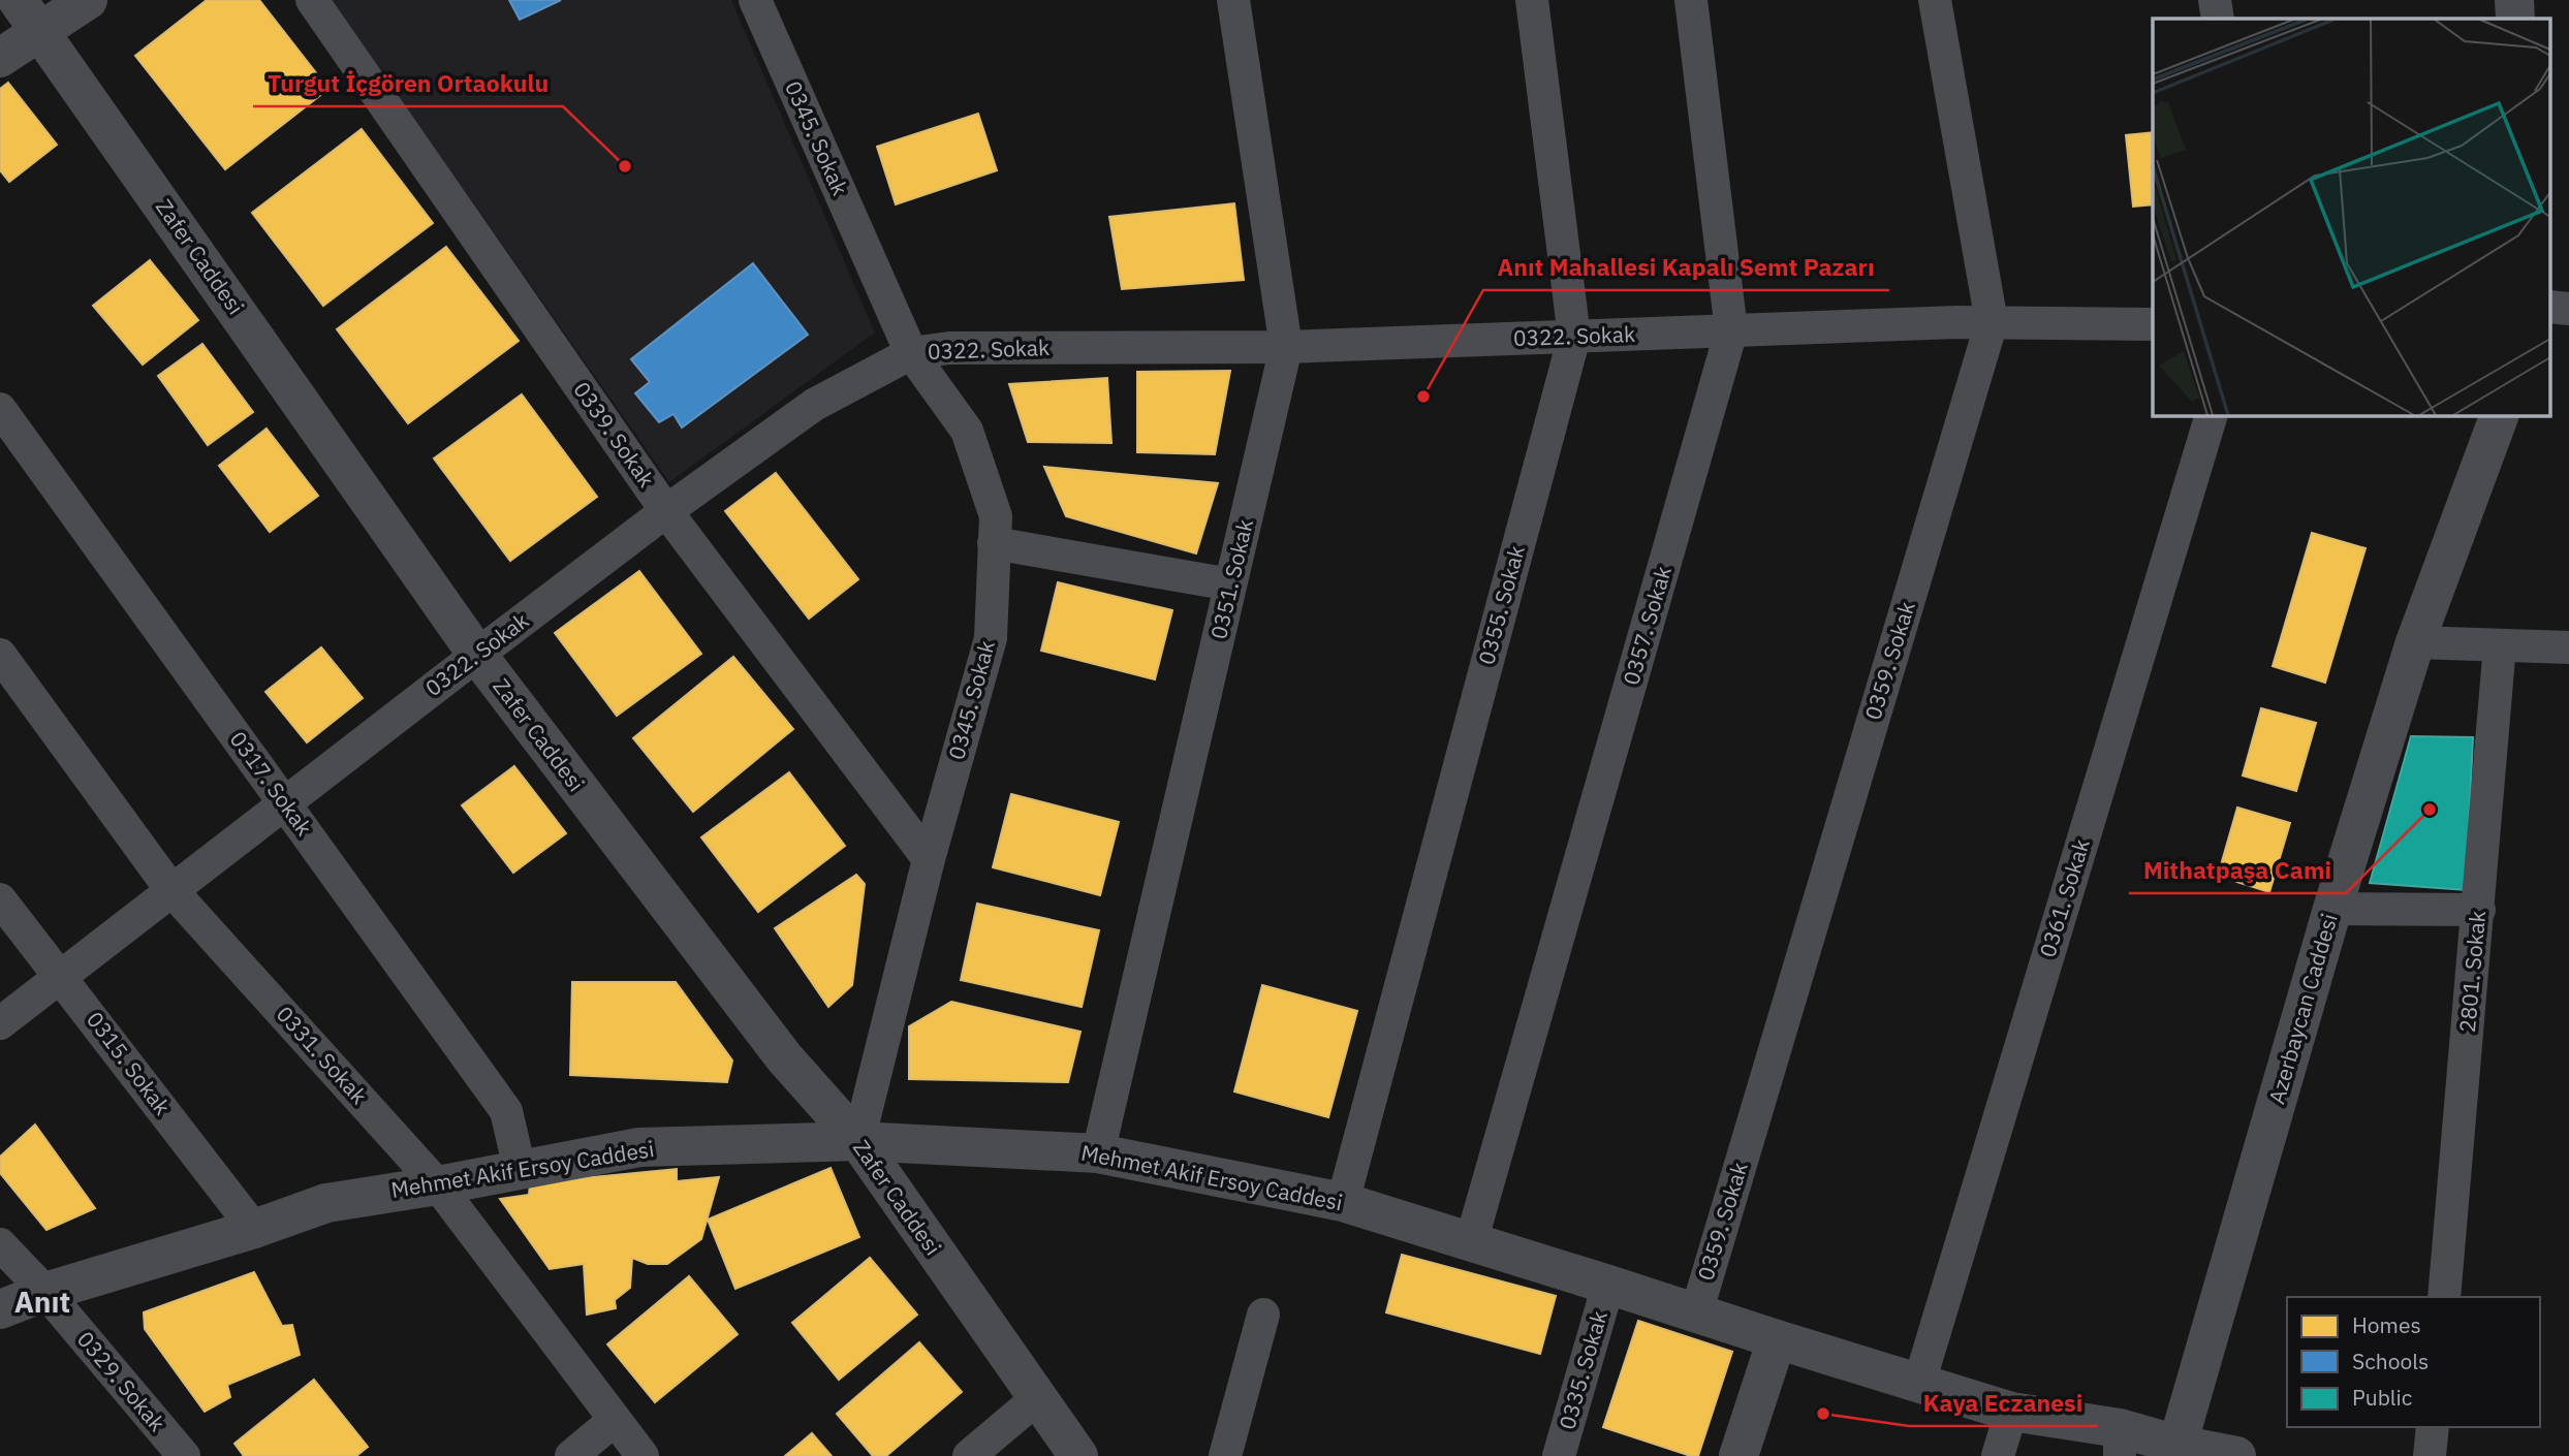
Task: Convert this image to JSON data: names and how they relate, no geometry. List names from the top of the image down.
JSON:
{
  "streets": {
    "street": [
      "0345. Sokak",
      "Zafer Caddesi",
      "0322. Sokak",
      "0339. Sokak",
      "0351. Sokak",
      "0355. Sokak",
      "0357. Sokak",
      "0359. Sokak",
      "0317. Sokak",
      "0361. Sokak",
      "2801. Sokak",
      "Azerbaycan Caddesi",
      "0331. Sokak",
      "0315. Sokak",
      "Mehmet Akif Ersoy Caddesi",
      "0335. Sokak",
      "0329. Sokak"
    ]
  },
  "crossings": [
    ["0345. Sokak", "Zafer Caddesi"],
    ["0345. Sokak", "0322. Sokak"],
    ["0345. Sokak", "0339. Sokak"],
    ["0345. Sokak", "Mehmet Akif Ersoy Caddesi"],
    ["Zafer Caddesi", "0322. Sokak"],
    ["Zafer Caddesi", "Mehmet Akif Ersoy Caddesi"],
    ["0322. Sokak", "0339. Sokak"],
    ["0322. Sokak", "0351. Sokak"],
    ["0322. Sokak", "0355. Sokak"],
    ["0322. Sokak", "0357. Sokak"],
    ["0322. Sokak", "0359. Sokak"],
    ["0322. Sokak", "0317. Sokak"],
    ["0322. Sokak", "0331. Sokak"],
    ["0322. Sokak", "0315. Sokak"],
    ["0351. Sokak", "Mehmet Akif Ersoy Caddesi"],
    ["0355. Sokak", "Mehmet Akif Ersoy Caddesi"],
    ["0357. Sokak", "Mehmet Akif Ersoy Caddesi"],
    ["0359. Sokak", "Mehmet Akif Ersoy Caddesi"],
    ["0317. Sokak", "Mehmet Akif Ersoy Caddesi"],
    ["0361. Sokak", "Mehmet Akif Ersoy Caddesi"],
    ["Azerbaycan Caddesi", "Mehmet Akif Ersoy Caddesi"],
    ["0331. Sokak", "Mehmet Akif Ersoy Caddesi"],
    ["0315. Sokak", "Mehmet Akif Ersoy Caddesi"],
    ["Mehmet Akif Ersoy Caddesi", "0335. Sokak"],
    ["Mehmet Akif Ersoy Caddesi", "0329. Sokak"]
  ],
  "districts": ["Anıt"],
  "places": [
    "Turgut İçgören Ortaokulu",
    "Anıt Mahallesi Kapalı Semt Pazarı",
    "Mithatpaşa Cami",
    "Kaya Eczanesi"
  ],
  "legend": ["Homes", "Schools", "Public"]
}
